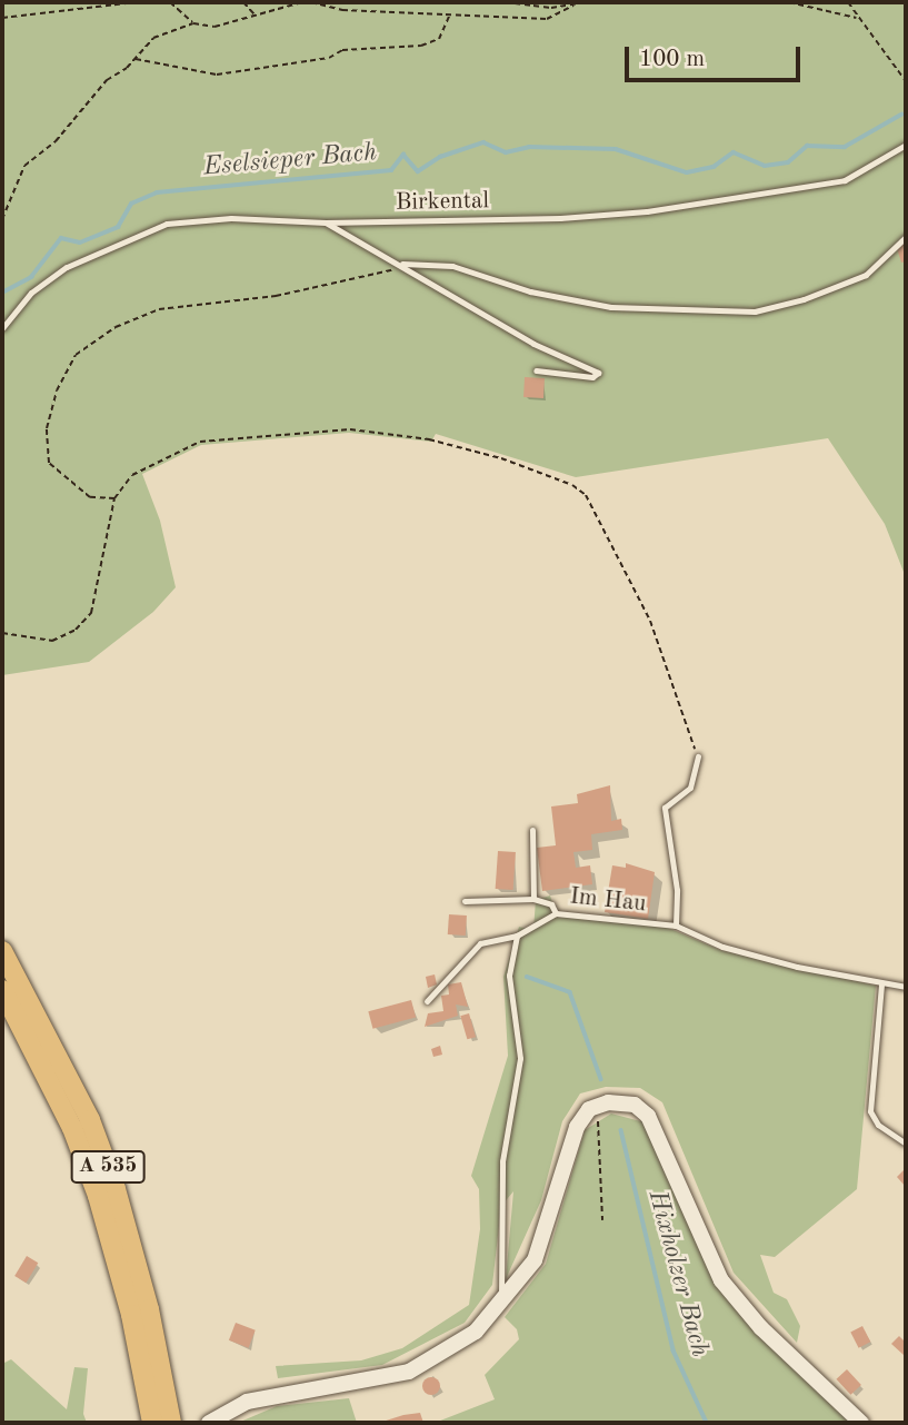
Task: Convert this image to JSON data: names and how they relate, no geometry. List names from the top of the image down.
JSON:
{
  "streets": {
    "highway": ["A 535"],
    "lane": ["Birkental", "Im Hau"]
  },
  "water": ["Eselsieper Bach", "Hixholzer Bach"],
  "scale_bar": "100 m"
}
